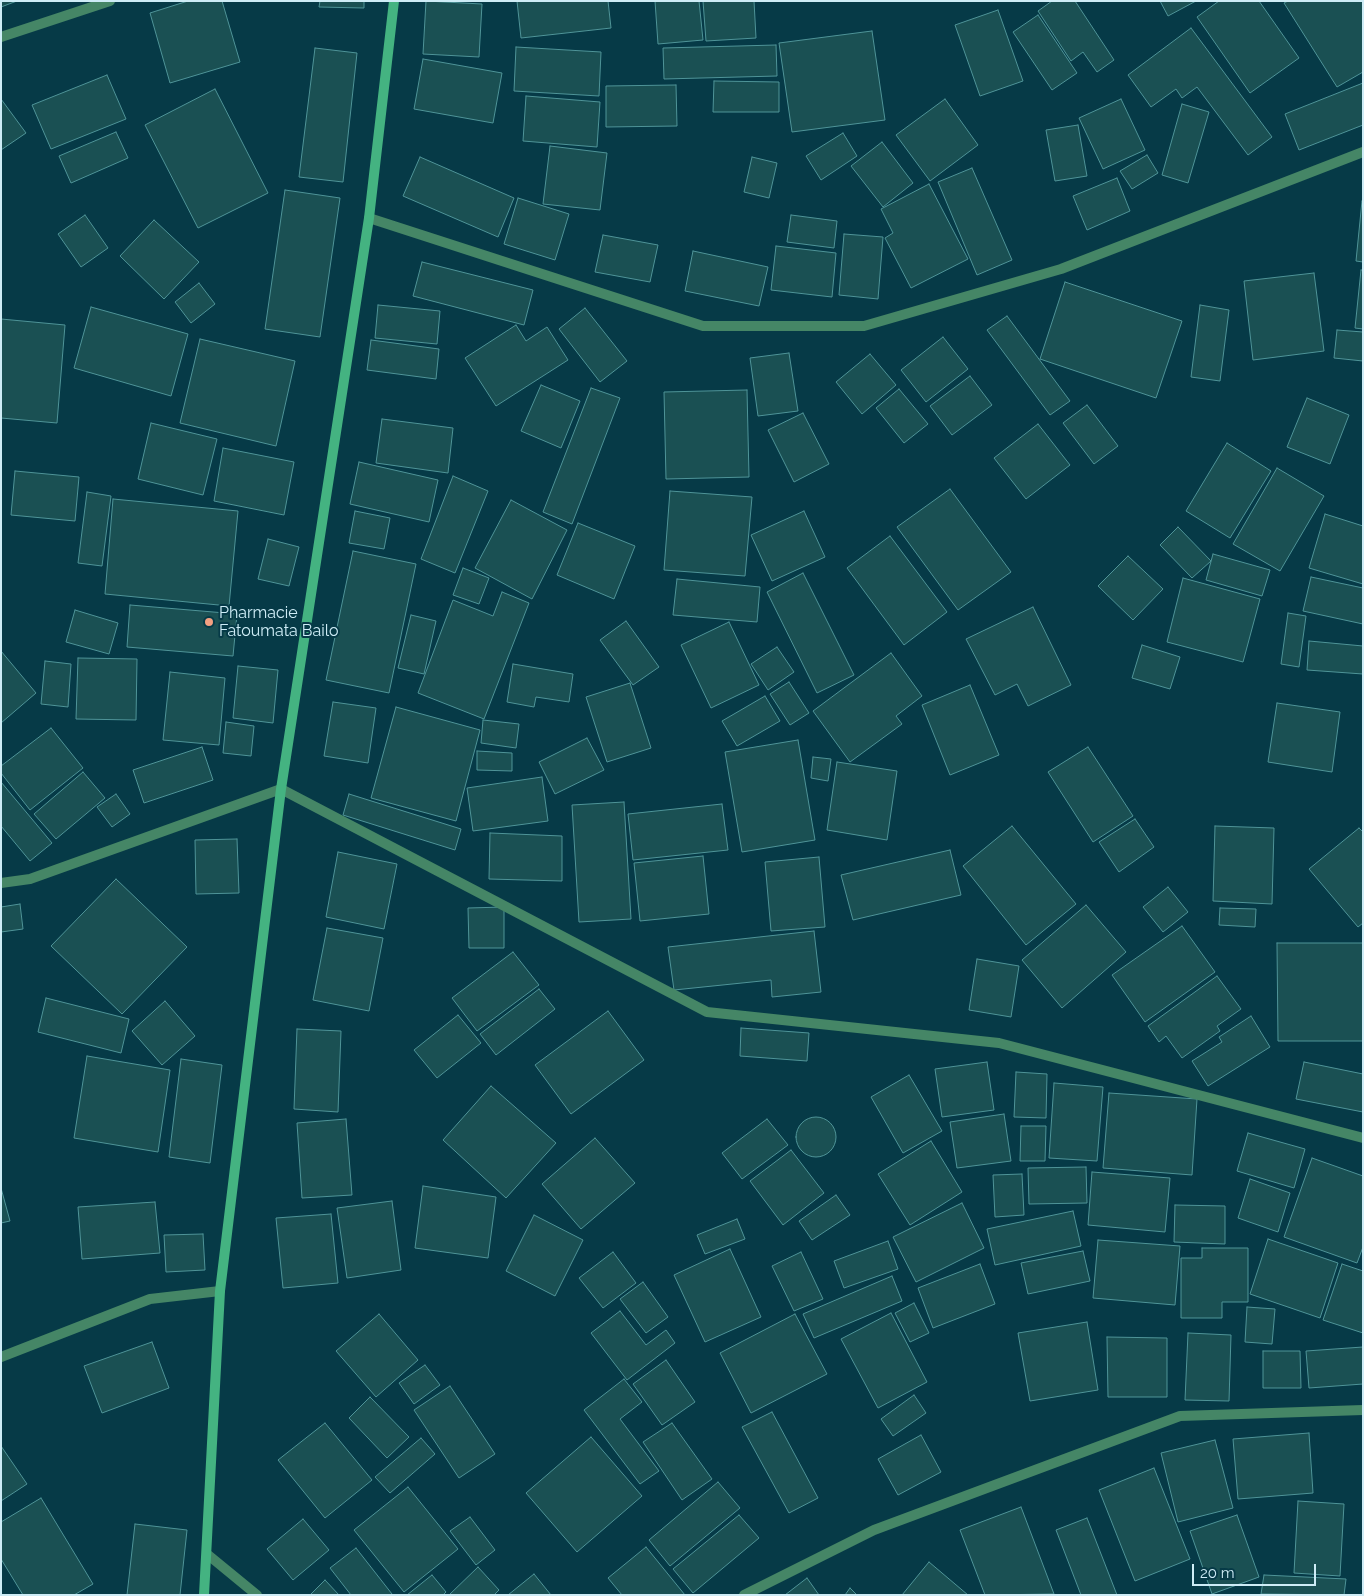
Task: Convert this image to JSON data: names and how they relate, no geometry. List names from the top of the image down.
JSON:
{
  "places": ["Pharmacie Fatoumata Bailo"],
  "scale_bar": "20 m"
}
